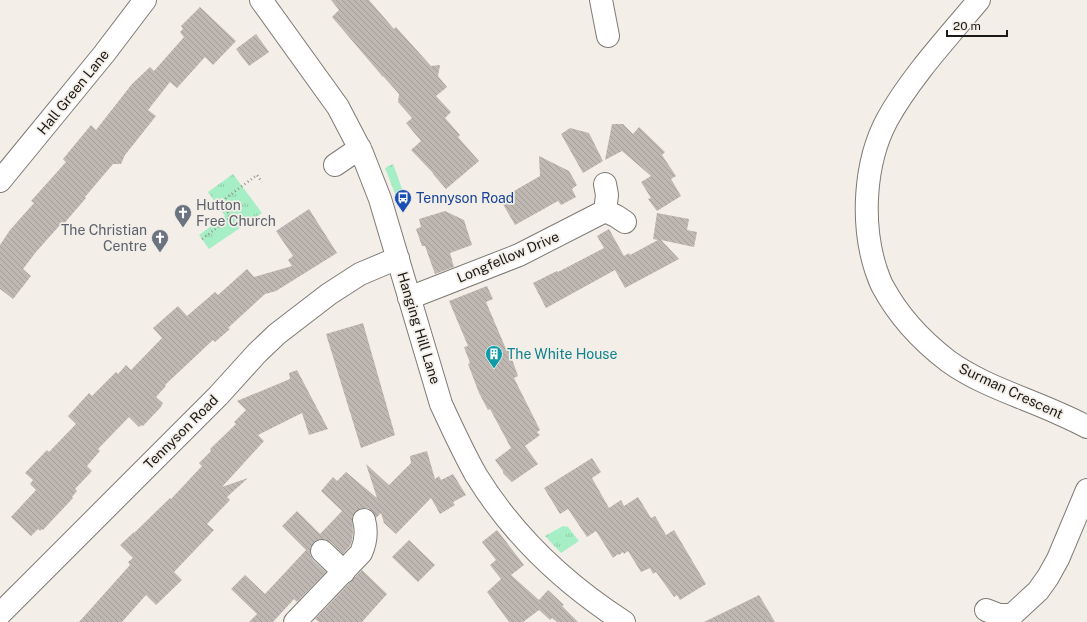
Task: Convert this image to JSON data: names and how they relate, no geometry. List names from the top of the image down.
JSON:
{
  "streets": {
    "street": [
      "Hall Green Lane",
      "Longfellow Drive",
      "Hanging Hill Lane",
      "Surman Crescent",
      "Tennyson Road"
    ]
  },
  "crossings": [
    ["Longfellow Drive", "Hanging Hill Lane"],
    ["Hanging Hill Lane", "Tennyson Road"]
  ],
  "places": {
    "bus stop": ["Tennyson Road"],
    "church": ["Hutton Free Church", "The Christian Centre"],
    "building": ["The White House"]
  },
  "scale_bar": "20 m"
}
